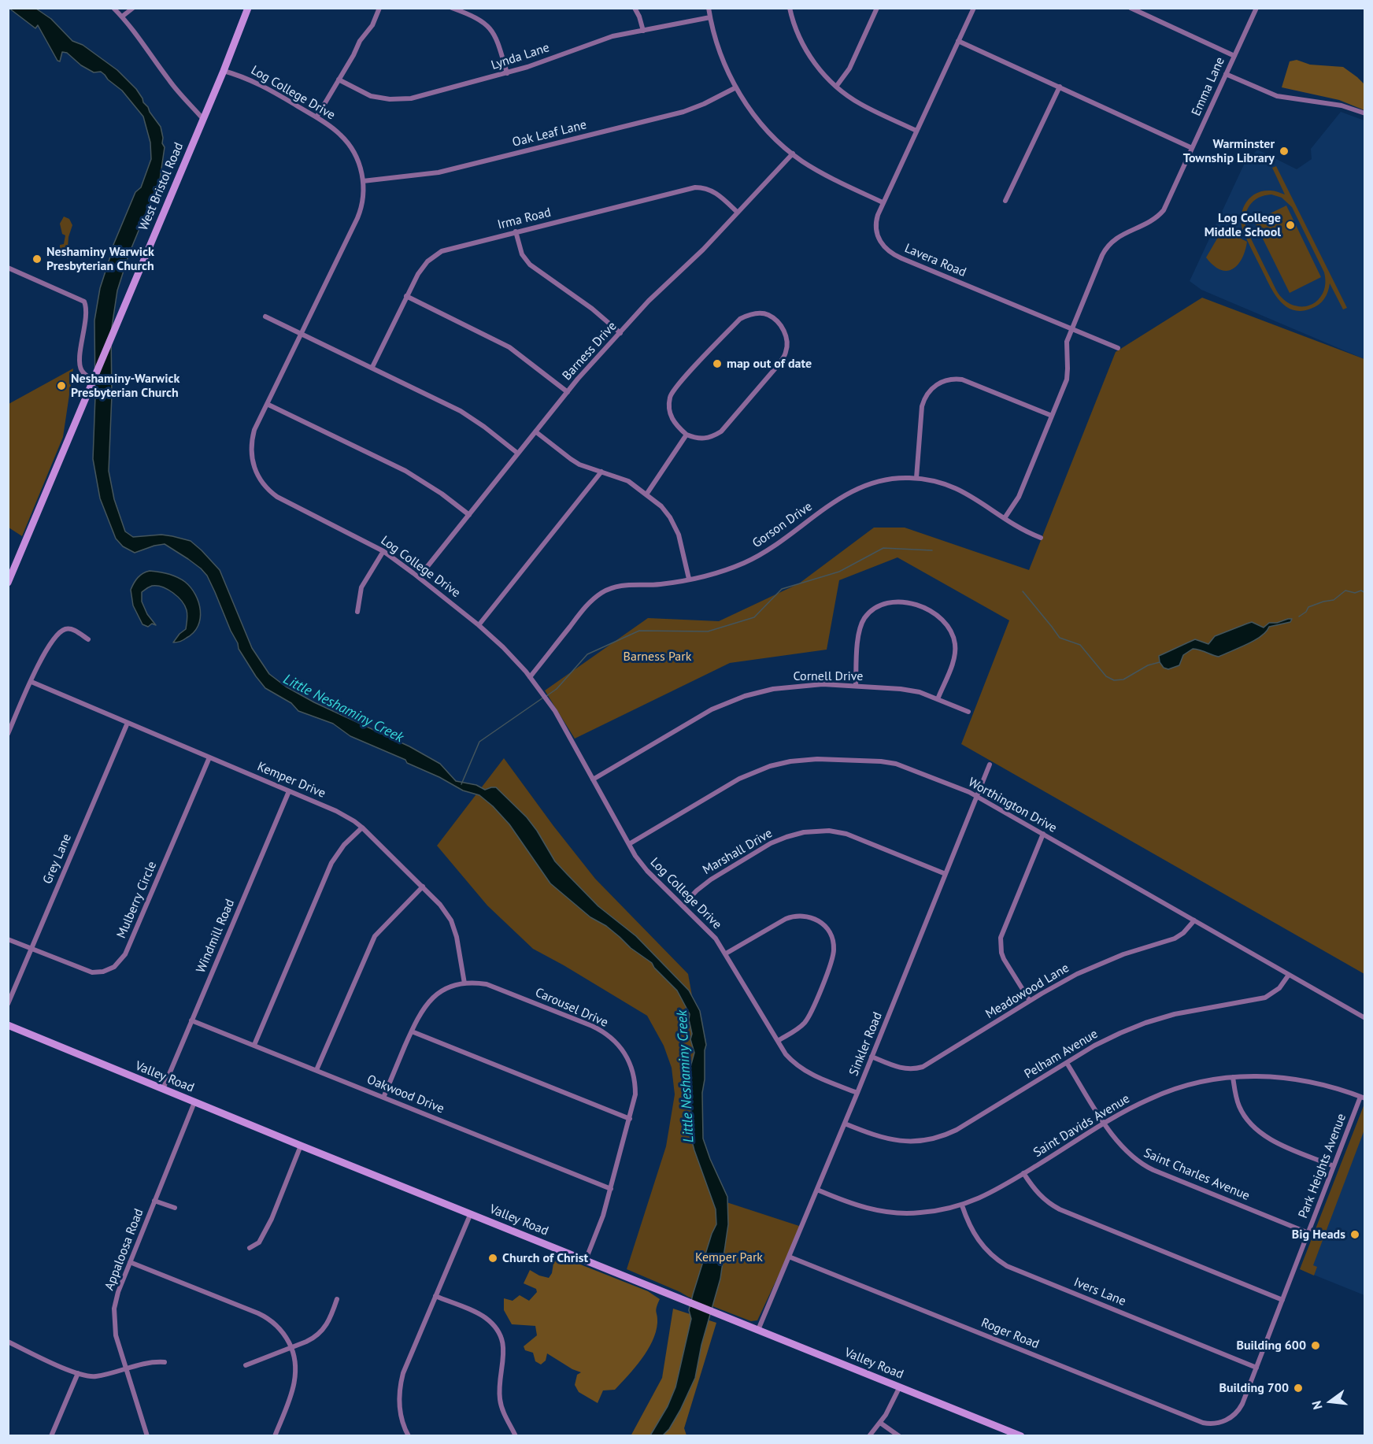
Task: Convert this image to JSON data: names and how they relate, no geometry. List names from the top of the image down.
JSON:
{
  "streets": {
    "street": [
      "Lynda Lane",
      "Emma Lane",
      "Log College Drive",
      "Oak Leaf Lane",
      "West Bristol Road",
      "Irma Road",
      "Lavera Road",
      "Barness Drive",
      "Gorson Drive",
      "Cornell Drive",
      "Kemper Drive",
      "Worthington Drive",
      "Marshall Drive",
      "Grey Lane",
      "Mulberry Circle",
      "Windmill Road",
      "Meadowood Lane",
      "Carousel Drive",
      "Sinkler Road",
      "Pelham Avenue",
      "Valley Road",
      "Oakwood Drive",
      "Saint Davids Avenue",
      "Park Heights Avenue",
      "Saint Charles Avenue",
      "Appaloosa Road",
      "Ivers Lane",
      "Roger Road"
    ]
  },
  "crossings": [
    ["Emma Lane", "Lavera Road"],
    ["Emma Lane", "Gorson Drive"],
    ["Log College Drive", "Oak Leaf Lane"],
    ["Log College Drive", "West Bristol Road"],
    ["Log College Drive", "Barness Drive"],
    ["Log College Drive", "Gorson Drive"],
    ["Log College Drive", "Cornell Drive"],
    ["Log College Drive", "Worthington Drive"],
    ["Log College Drive", "Marshall Drive"],
    ["Log College Drive", "Sinkler Road"],
    ["Irma Road", "Barness Drive"],
    ["Kemper Drive", "Grey Lane"],
    ["Kemper Drive", "Mulberry Circle"],
    ["Kemper Drive", "Windmill Road"],
    ["Kemper Drive", "Carousel Drive"],
    ["Worthington Drive", "Meadowood Lane"],
    ["Worthington Drive", "Sinkler Road"],
    ["Worthington Drive", "Pelham Avenue"],
    ["Marshall Drive", "Sinkler Road"],
    ["Grey Lane", "Mulberry Circle"],
    ["Windmill Road", "Valley Road"],
    ["Windmill Road", "Oakwood Drive"],
    ["Meadowood Lane", "Sinkler Road"],
    ["Carousel Drive", "Valley Road"],
    ["Carousel Drive", "Oakwood Drive"],
    ["Sinkler Road", "Pelham Avenue"],
    ["Sinkler Road", "Valley Road"],
    ["Sinkler Road", "Saint Davids Avenue"],
    ["Sinkler Road", "Roger Road"],
    ["Pelham Avenue", "Saint Charles Avenue"],
    ["Valley Road", "Appaloosa Road"],
    ["Saint Davids Avenue", "Park Heights Avenue"],
    ["Saint Davids Avenue", "Saint Charles Avenue"],
    ["Saint Davids Avenue", "Ivers Lane"],
    ["Park Heights Avenue", "Saint Charles Avenue"],
    ["Park Heights Avenue", "Ivers Lane"],
    ["Park Heights Avenue", "Roger Road"]
  ],
  "water": ["Little Neshaminy Creek"],
  "parks": ["Barness Park", "Kemper Park"],
  "places": [
    "Warminster Township Library",
    "Log College Middle School",
    "Neshaminy Warwick Presbyterian Church",
    "map out of date",
    "Neshaminy-Warwick Presbyterian Church",
    "Big Heads",
    "Church of Christ",
    "Building 600",
    "Building 700"
  ],
  "north": "left"
}
